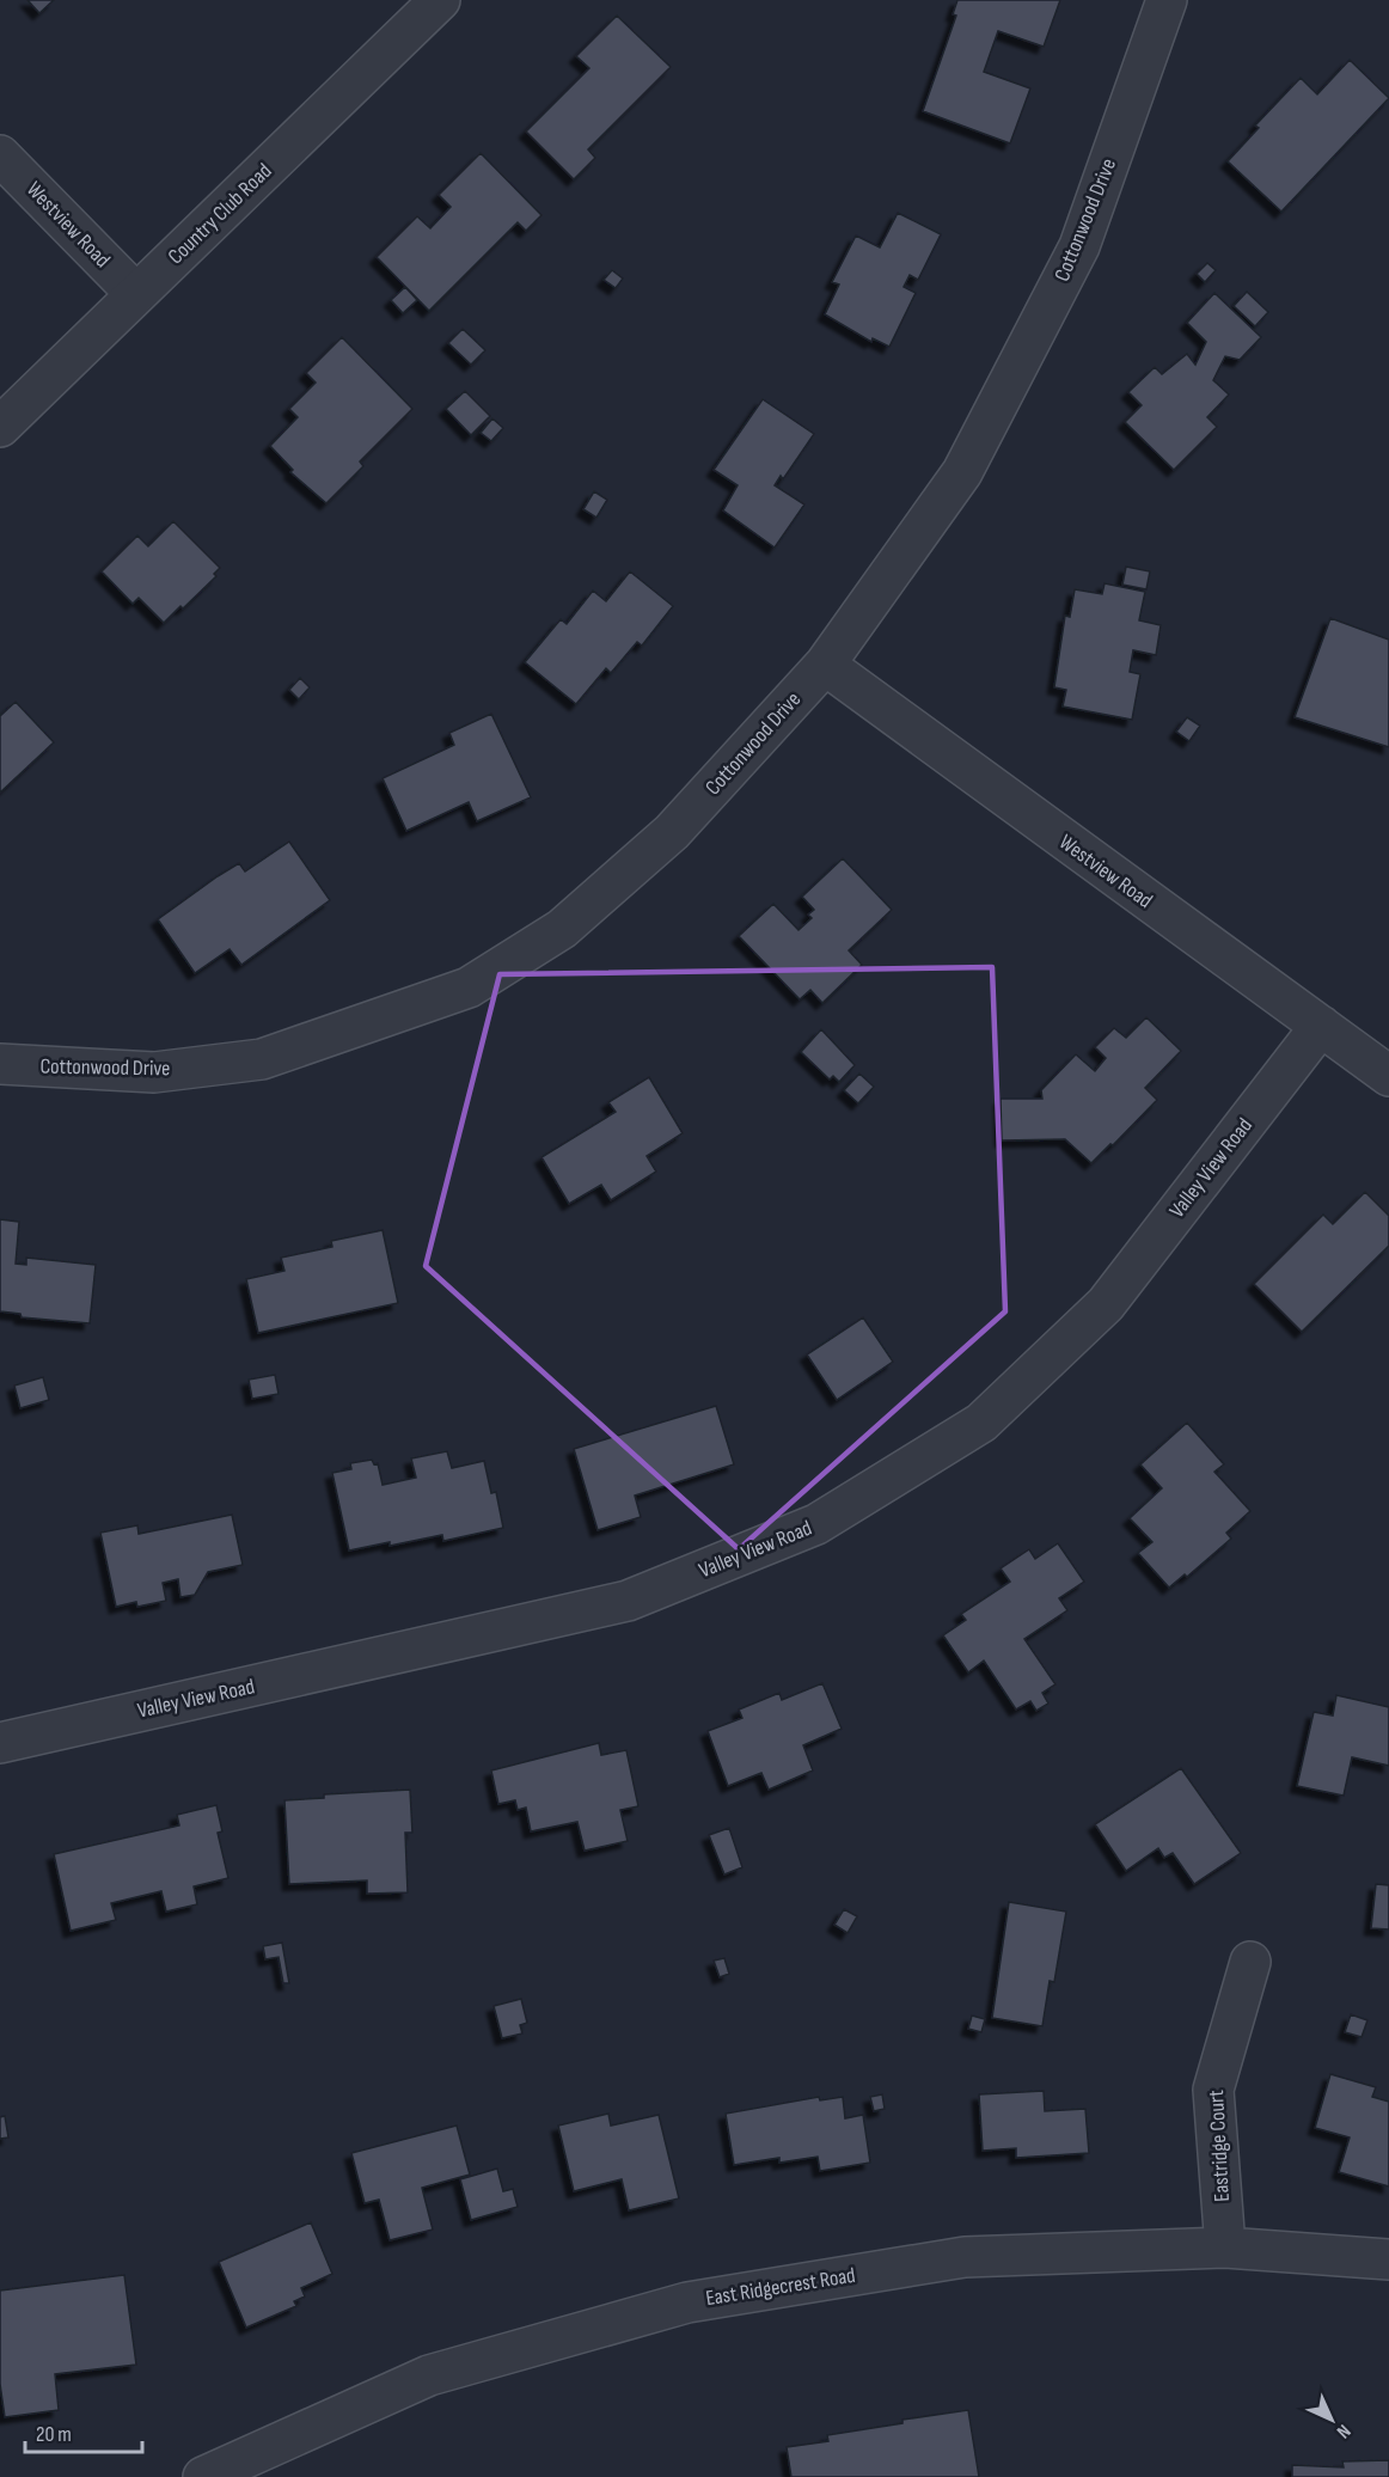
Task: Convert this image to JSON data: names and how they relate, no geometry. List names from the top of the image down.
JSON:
{
  "streets": {
    "street": [
      "Country Club Road",
      "Cottonwood Drive",
      "Westview Road",
      "Valley View Road",
      "Eastridge Court",
      "East Ridgecrest Road"
    ]
  },
  "crossings": [
    ["Country Club Road", "Westview Road"],
    ["Cottonwood Drive", "Westview Road"],
    ["Westview Road", "Valley View Road"],
    ["Eastridge Court", "East Ridgecrest Road"]
  ],
  "scale_bar": "20 m",
  "north": "bottom right"
}
